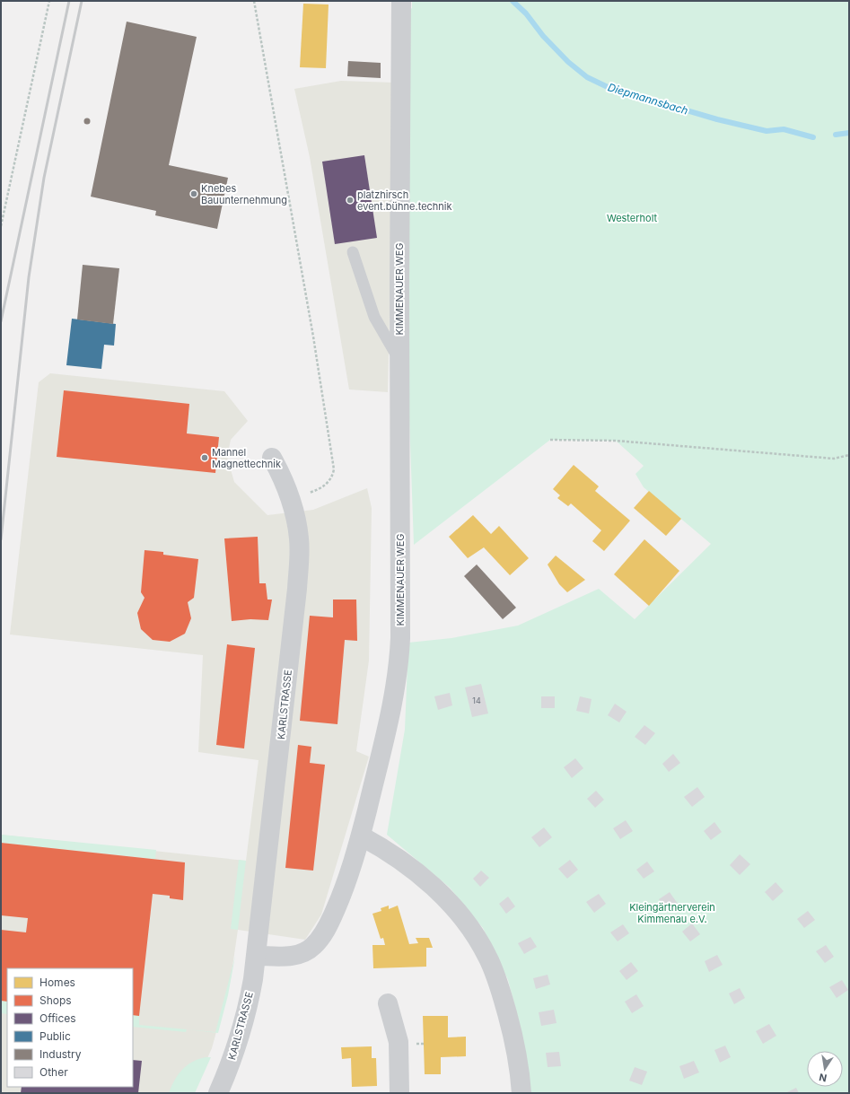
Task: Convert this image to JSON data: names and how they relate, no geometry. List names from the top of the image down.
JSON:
{
  "streets": {
    "street": ["KIMMENAUER WEG", "KARLSTRASSE"]
  },
  "water": ["Diepmannsbach"],
  "parks": ["Westerholt", "Kleingärtnerverein Kimmenau e.V."],
  "places": ["Knebes Bauunternehmung", "platzhirsch event.bühne.technik", "Mannel Magnettechnik"],
  "house_numbers": ["14"],
  "legend": [
    "Homes",
    "Shops",
    "Offices",
    "Public",
    "Industry",
    "Other"
  ],
  "north": "bottom"
}
